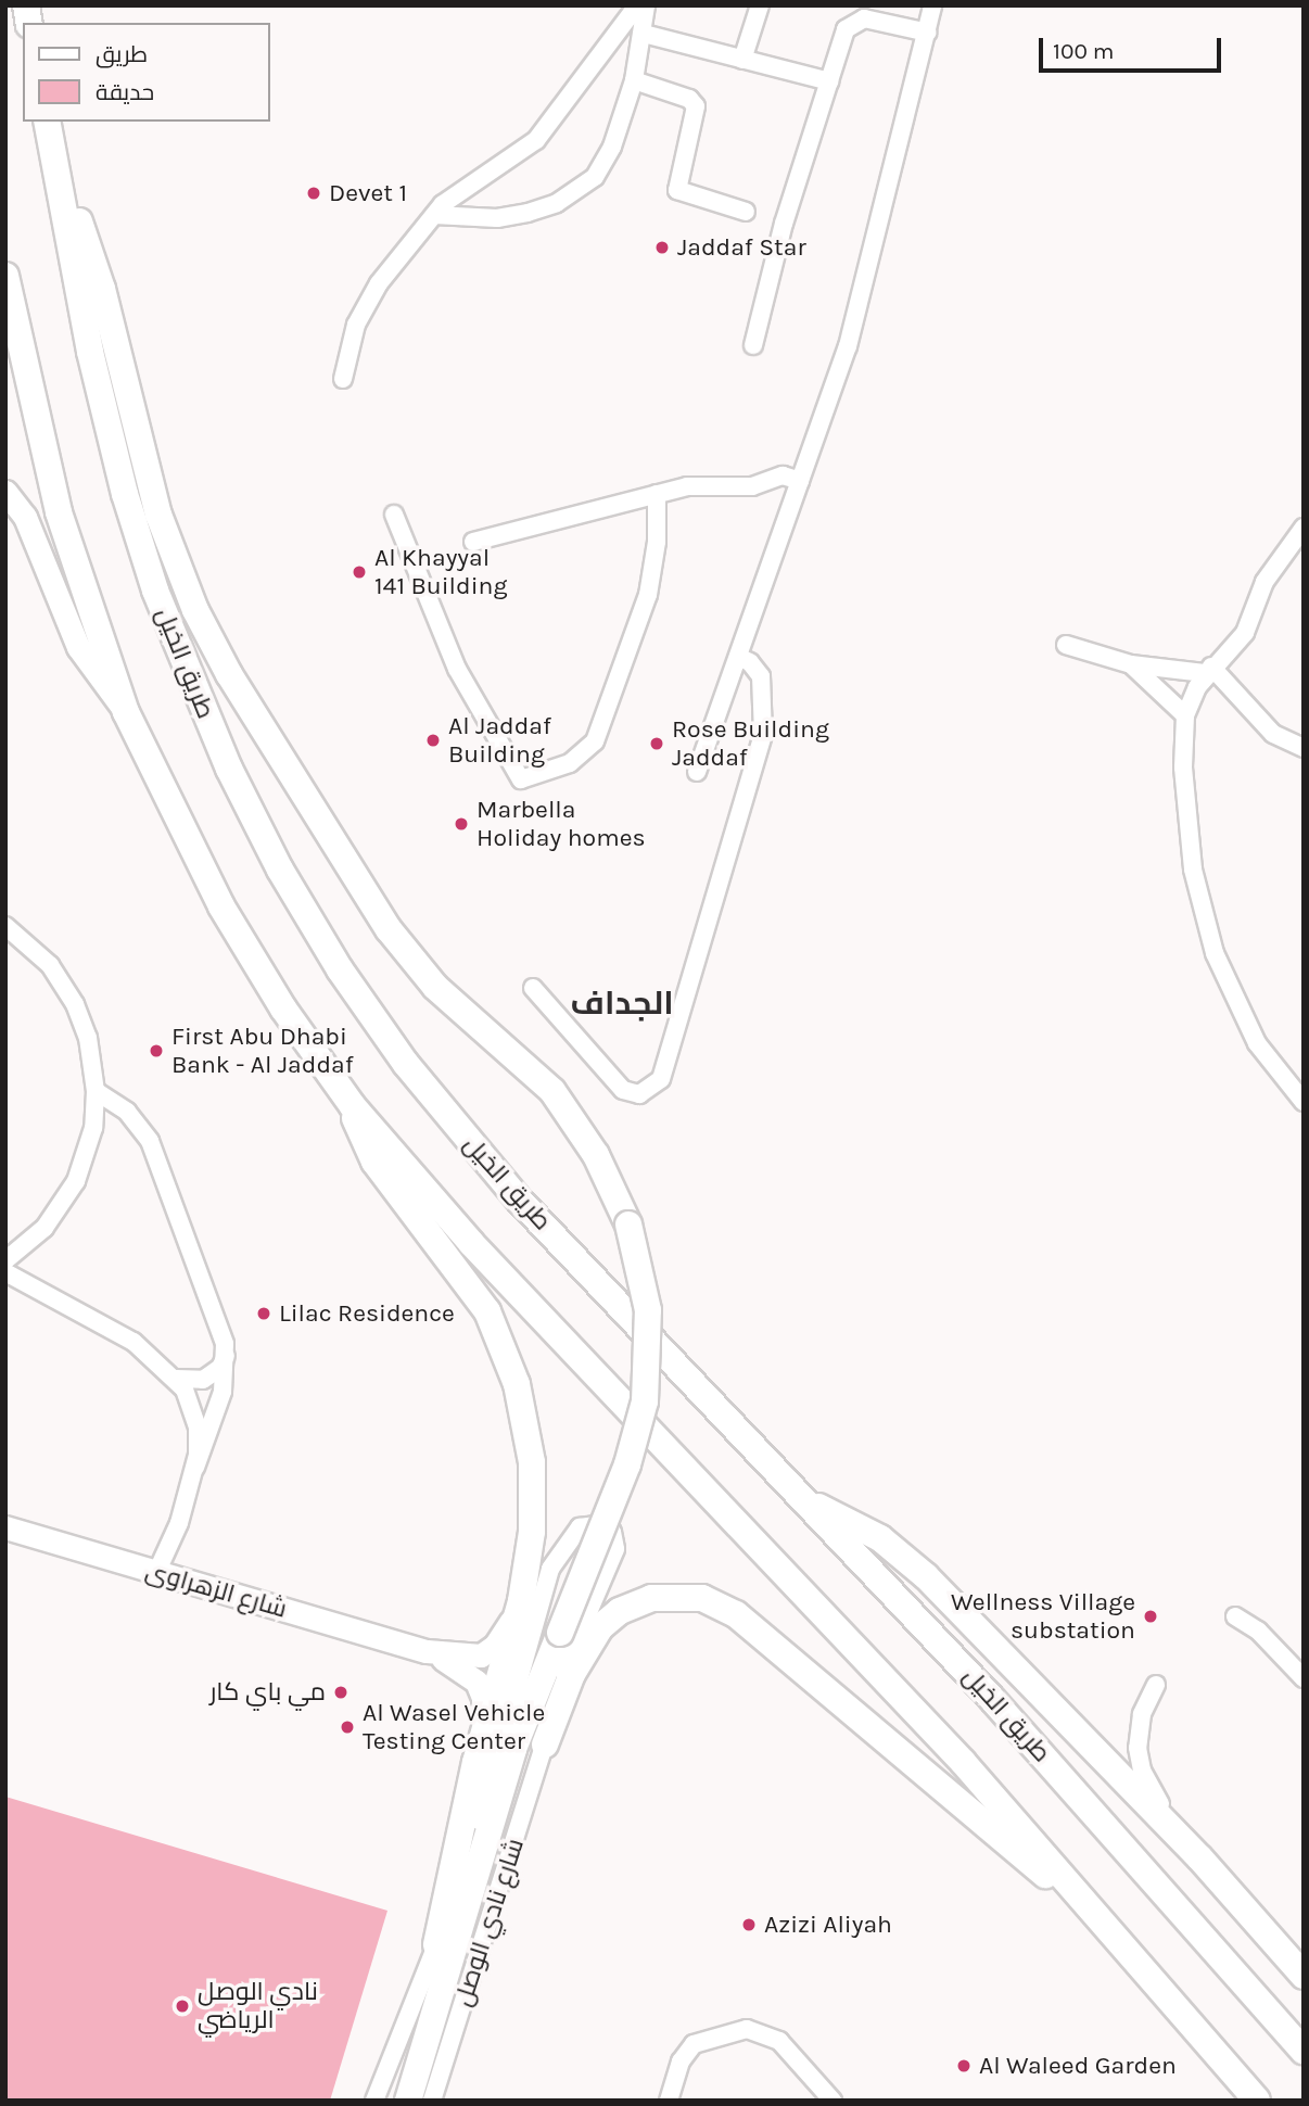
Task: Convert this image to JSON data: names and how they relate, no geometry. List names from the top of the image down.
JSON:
{
  "streets": {
    "highway": ["طريق الخيل"],
    "main road": ["شارع الزهراوى"],
    "street": ["شارع نادي الوصل"]
  },
  "districts": ["الجداف"],
  "places": [
    "Devet 1",
    "Jaddaf Star",
    "Al Khayyal 141 Building",
    "Al Jaddaf Building",
    "Rose Building Jaddaf",
    "Marbella Holiday homes",
    "First Abu Dhabi Bank - Al Jaddaf",
    "Lilac Residence",
    "Wellness Village substation",
    "مي باي كار",
    "Al Wasel Vehicle Testing Center",
    "Azizi Aliyah",
    "نادي الوصل الرياضي",
    "Al Waleed Garden"
  ],
  "legend": ["طريق", "حديقة"],
  "scale_bar": "100 m"
}
